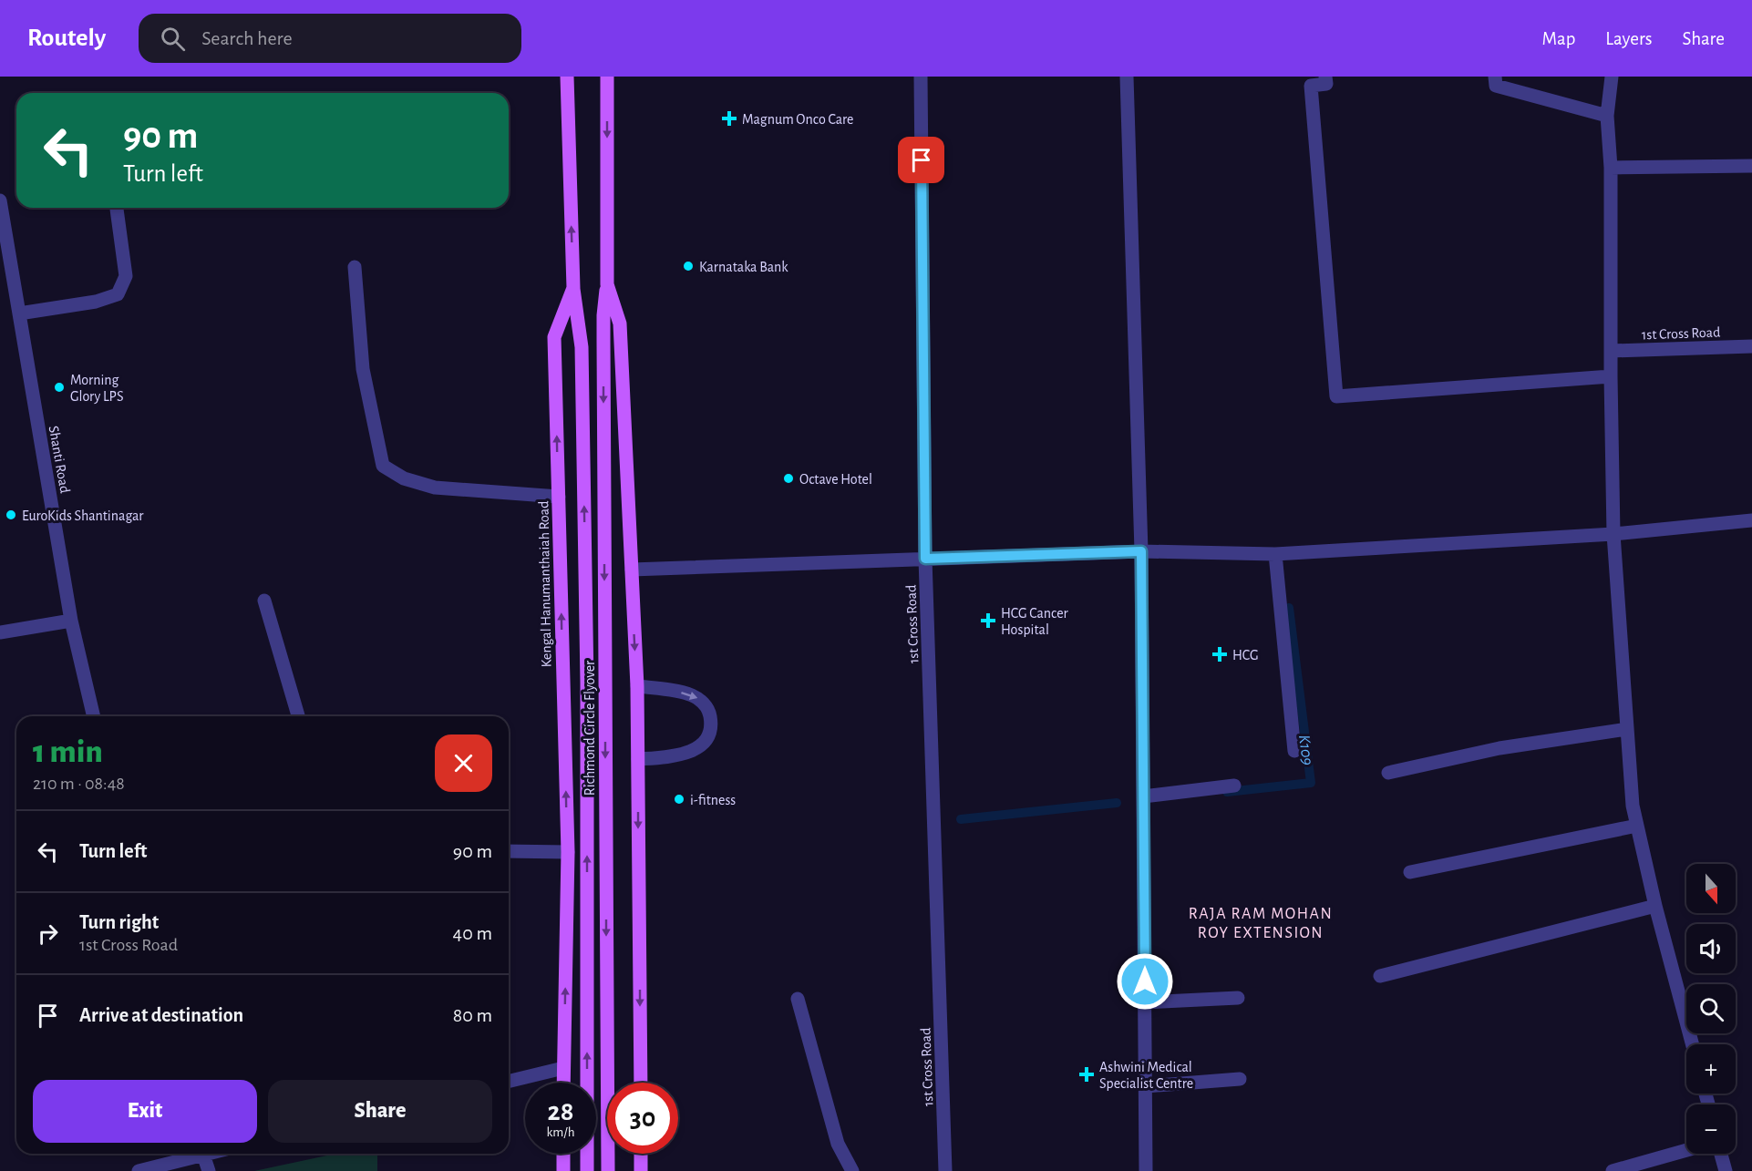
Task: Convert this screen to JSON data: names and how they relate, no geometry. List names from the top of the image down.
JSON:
{
  "streets": {
    "main road": ["Kengal Hanumanthaiah Road", "Richmond Circle Flyover"],
    "street": ["1st Cross Road", "Shanti Road"]
  },
  "crossings": [
    ["Kengal Hanumanthaiah Road", "Richmond Circle Flyover"]
  ],
  "districts": ["RAJA RAM MOHAN ROY EXTENSION"],
  "water": ["K109"],
  "places": {
    "health": [
      "Magnum Onco Care",
      "HCG Cancer Hospital",
      "HCG",
      "Ashwini Medical Specialist Centre"
    ],
    "other": [
      "Karnataka Bank",
      "Morning Glory LPS",
      "Octave Hotel",
      "EuroKids Shantinagar",
      "i-fitness"
    ]
  },
  "north": "bottom",
  "page": {
    "header": "Routely",
    "search": "Search here",
    "nav": ["Map", "Layers", "Share"],
    "turn": ["90 m", "Turn left"],
    "heading": ["1 min", "210 m · 08:48"],
    "list": [
      {
        "name": "Turn left",
        "value": "90 m"
      },
      {
        "name": "Turn right",
        "note": "1st Cross Road",
        "value": "40 m"
      },
      {
        "name": "Arrive at destination",
        "value": "80 m"
      }
    ],
    "map_buttons": ["+", "−"],
    "buttons": ["Exit", "Share"],
    "speed": "28 km/h",
    "limit": "30"
  }
}
